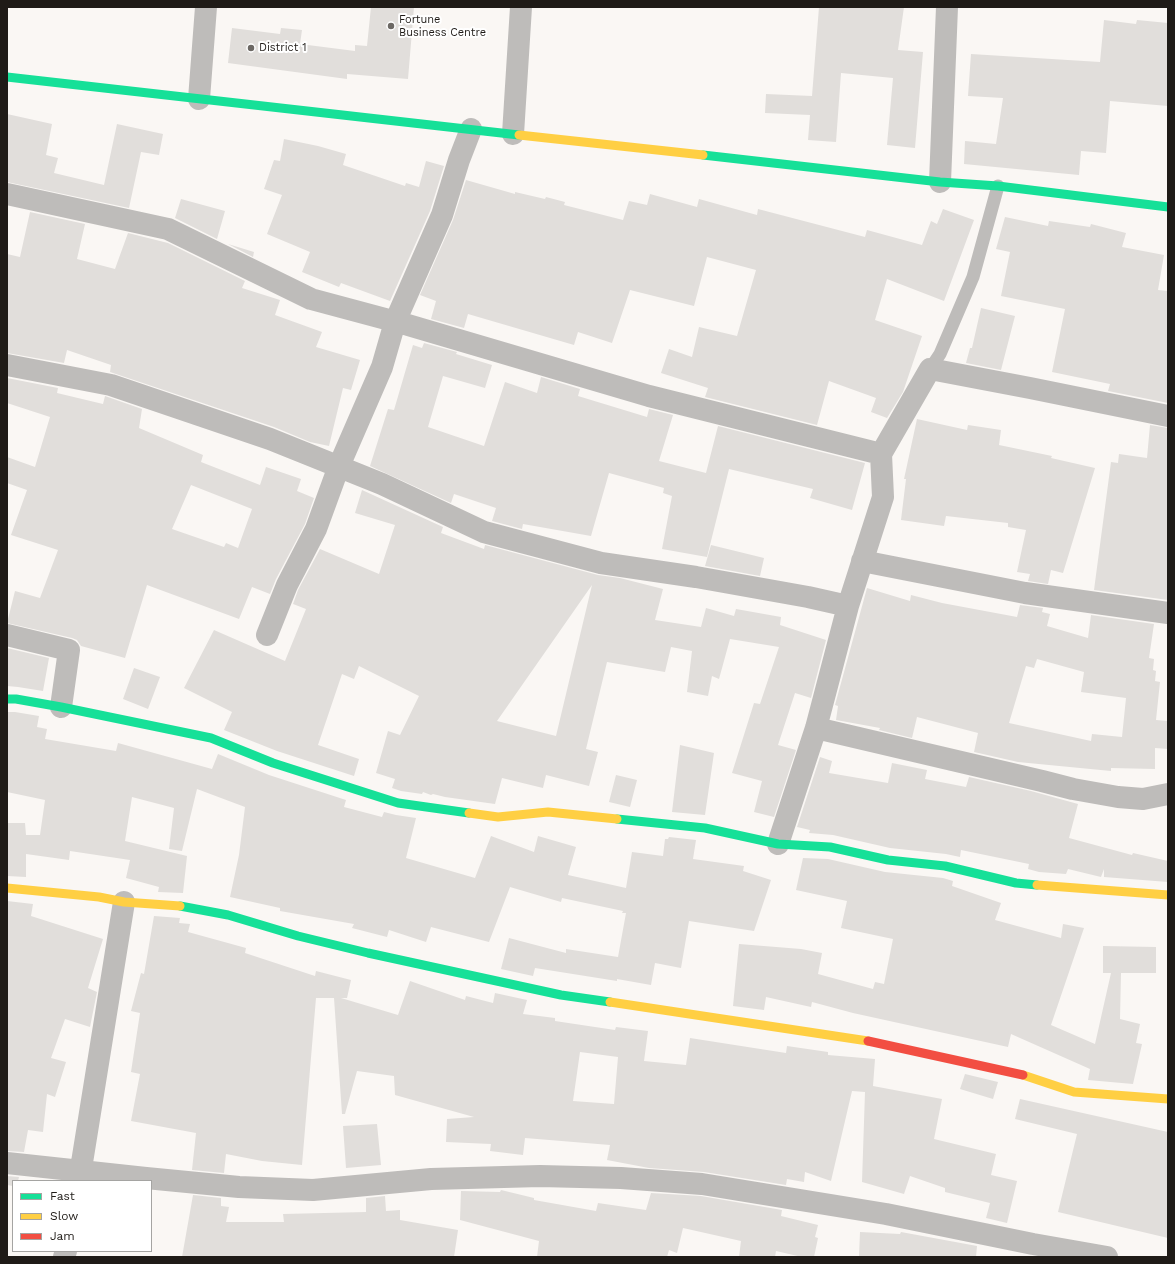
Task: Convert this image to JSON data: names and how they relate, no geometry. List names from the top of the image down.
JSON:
{
  "places": ["Fortune Business Centre", "District 1"],
  "legend": ["Fast", "Slow", "Jam"]
}
